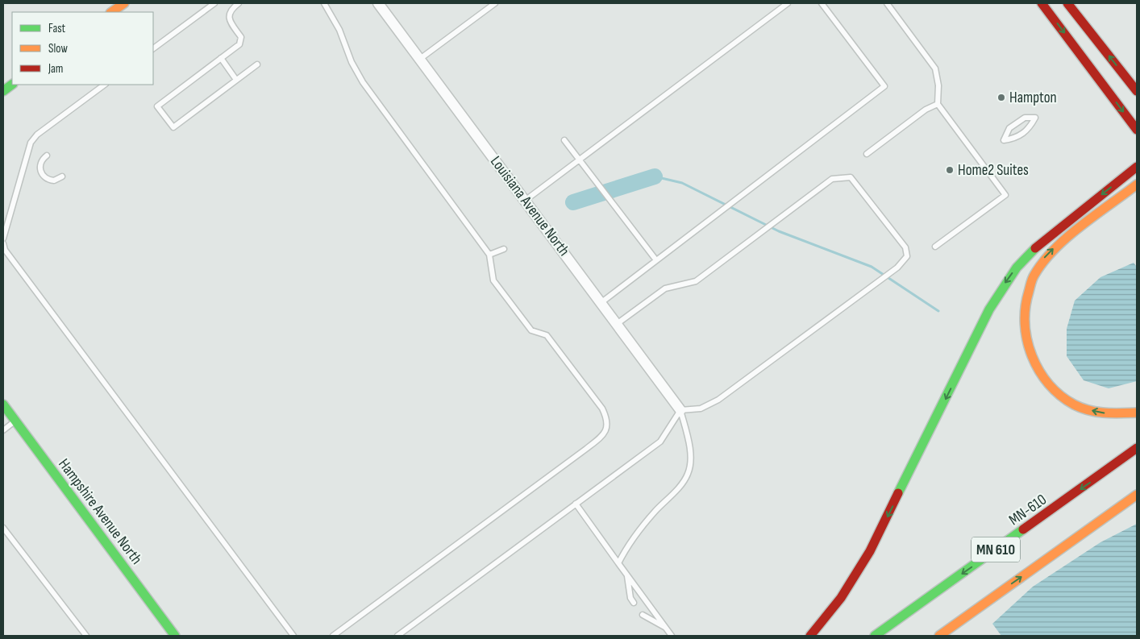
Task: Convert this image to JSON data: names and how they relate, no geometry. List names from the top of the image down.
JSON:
{
  "streets": {
    "main road": ["MN-610", "Hampshire Avenue North", "MN 610"],
    "street": ["Louisiana Avenue North"]
  },
  "places": ["Hampton", "Home2 Suites"],
  "legend": ["Fast", "Slow", "Jam"]
}
